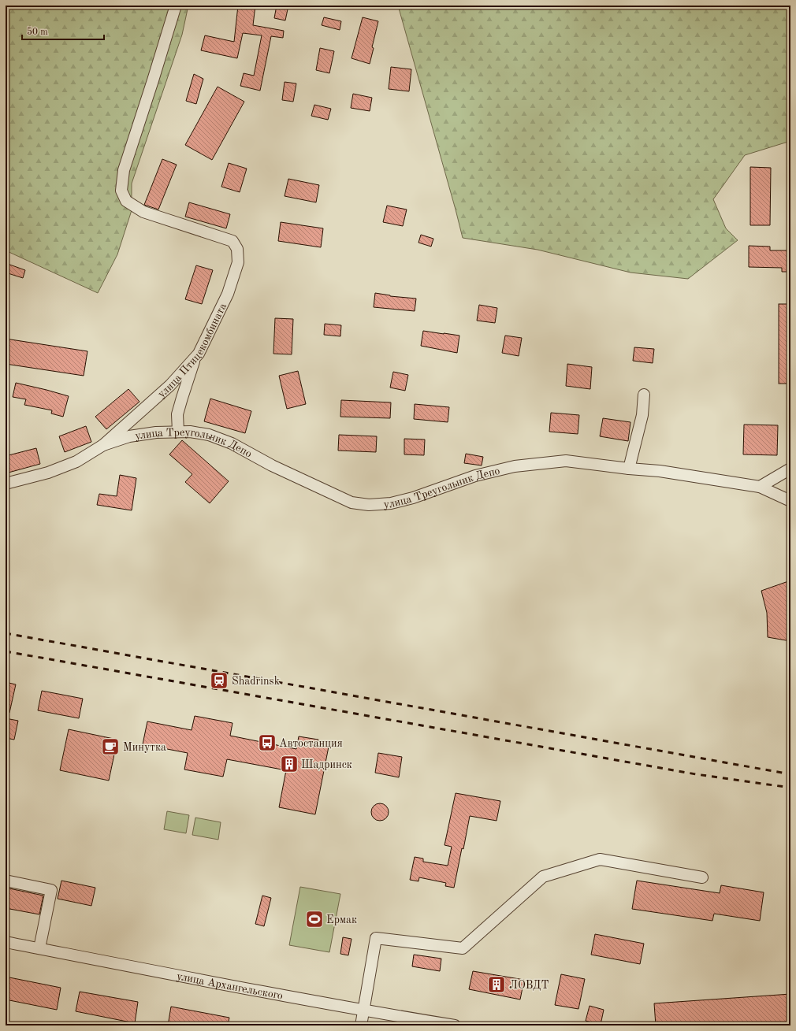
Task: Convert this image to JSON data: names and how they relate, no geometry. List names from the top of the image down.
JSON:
{
  "streets": {
    "street": ["улица Птицекомбината", "улица Треугольник Депо", "улица Архангельского"]
  },
  "crossings": [
    ["улица Птицекомбината", "улица Треугольник Депо"]
  ],
  "places": {
    "station": ["Shadrinsk"],
    "bus stop": ["Автостанция"],
    "cafe": ["Минутка"],
    "building": ["Шадринск", "ЛОВДТ"],
    "sports": ["Ермак"]
  },
  "scale_bar": "50 m"
}
